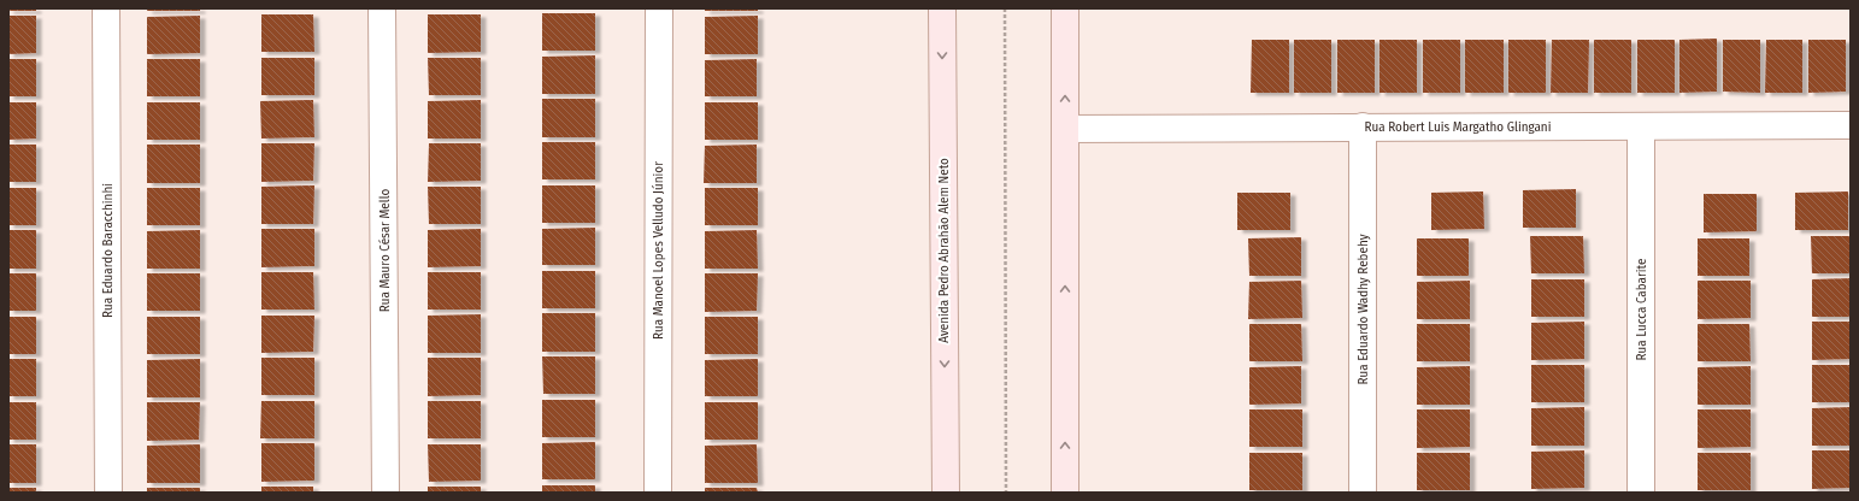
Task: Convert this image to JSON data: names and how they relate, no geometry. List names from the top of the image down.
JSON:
{
  "streets": {
    "street": [
      "Rua Robert Luis Margatho Glingani",
      "Rua Eduardo Baracchinhi",
      "Rua Mauro César Mello",
      "Rua Manoel Lopes Velludo Júnior",
      "Avenida Pedro Abrahão Alem Neto",
      "Rua Eduardo Wadhy Rebehy",
      "Rua Lucca Cabarite"
    ]
  },
  "crossings": [
    ["Rua Robert Luis Margatho Glingani", "Rua Eduardo Wadhy Rebehy"],
    ["Rua Robert Luis Margatho Glingani", "Rua Lucca Cabarite"]
  ]
}
